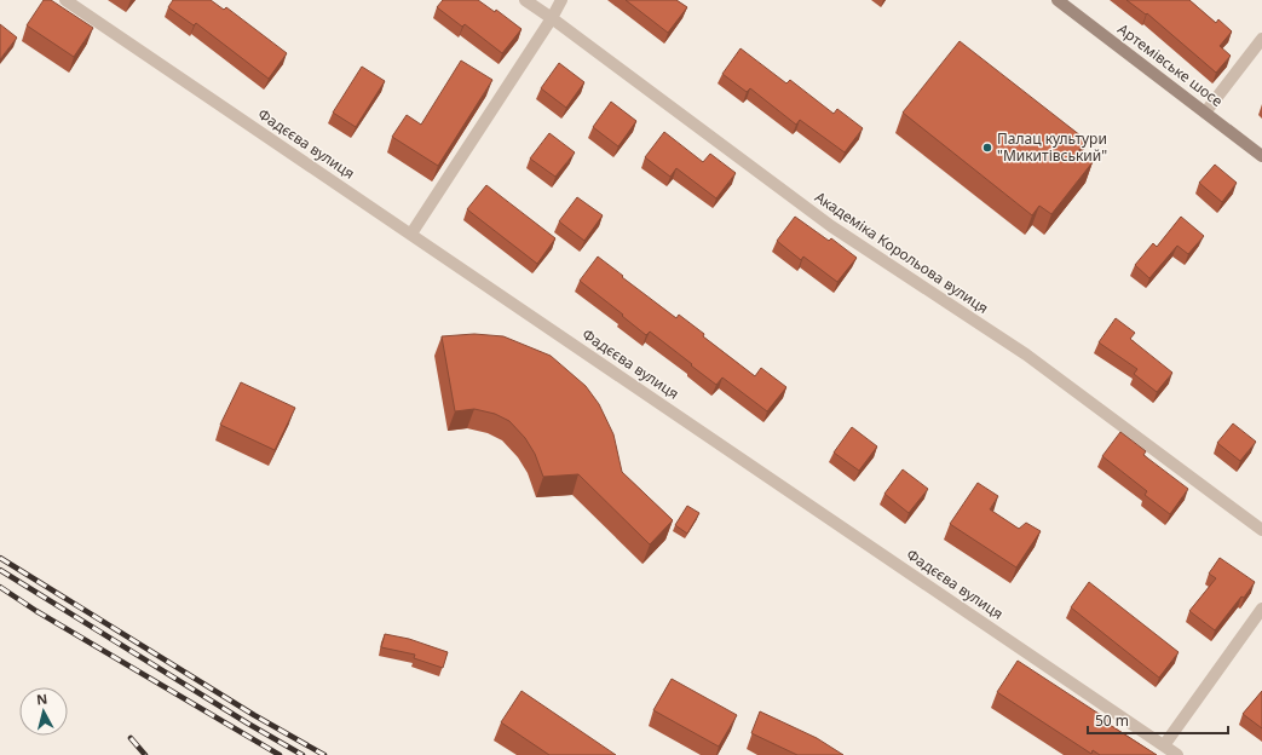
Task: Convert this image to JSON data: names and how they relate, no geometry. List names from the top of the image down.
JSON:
{
  "streets": {
    "main road": ["Артемівське шосе"],
    "street": ["Фадєєва вулиця", "Академіка Корольова вулиця"]
  },
  "places": ["Палац культури \"Микитівський\""],
  "scale_bar": "50 m",
  "north": "top"
}
